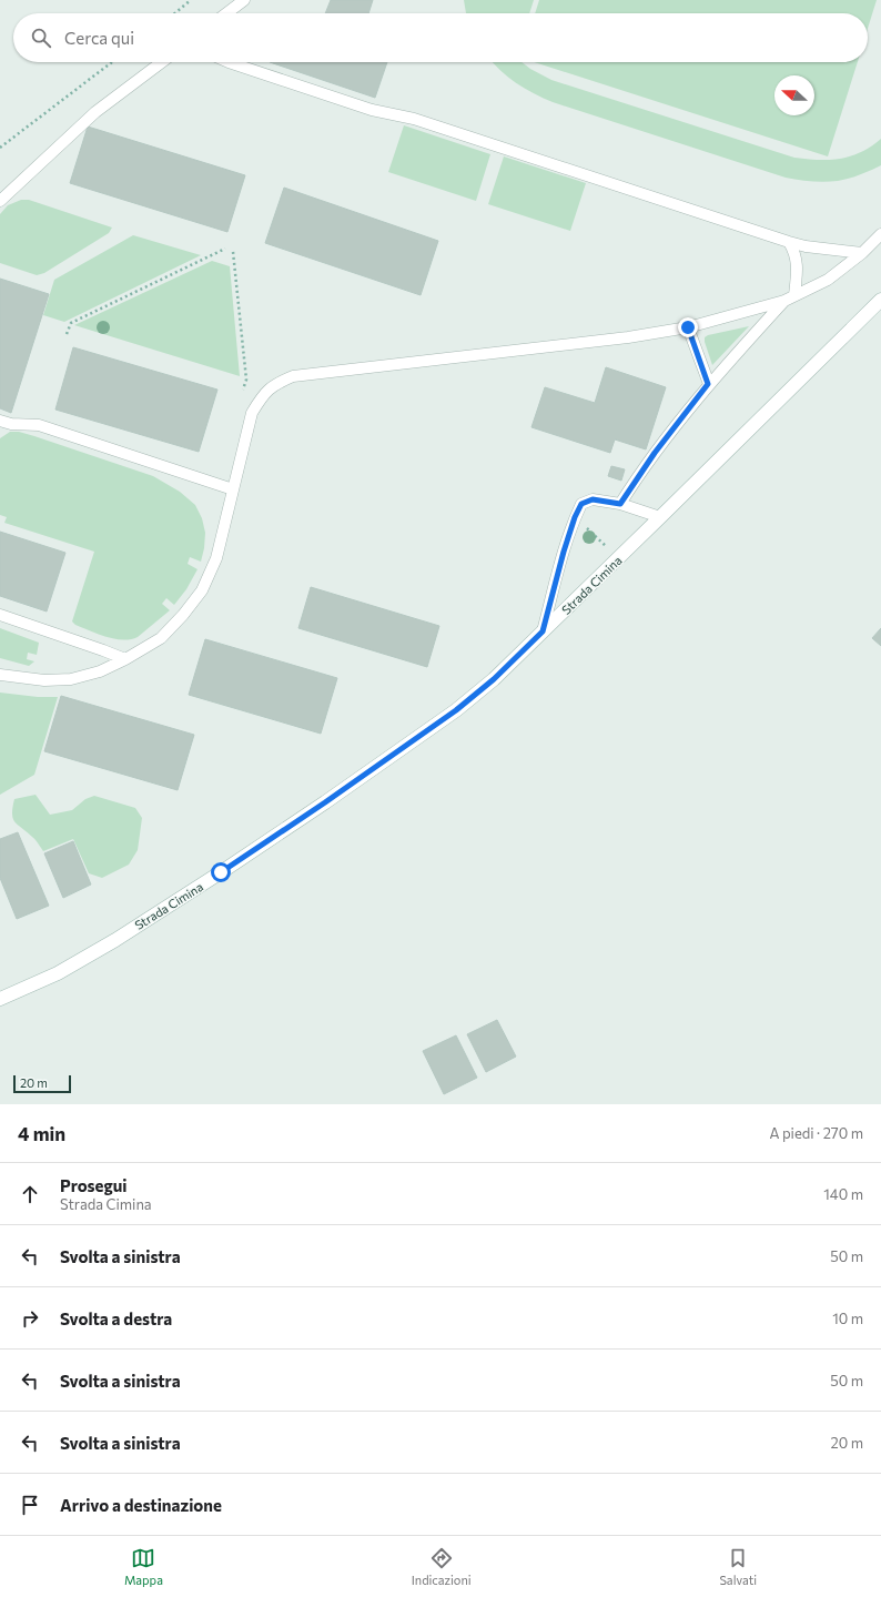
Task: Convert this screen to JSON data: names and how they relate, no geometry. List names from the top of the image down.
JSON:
{
  "streets": {
    "main road": ["Strada Cimina"]
  },
  "scale_bar": "20 m",
  "north": "left",
  "page": {
    "search": "Cerca qui",
    "scale": "20 m",
    "heading": ["4 min", "A piedi · 270 m"],
    "list": [
      ["Prosegui", "Strada Cimina", "140 m"],
      ["Svolta a sinistra", "50 m"],
      ["Svolta a destra", "10 m"],
      ["Svolta a sinistra", "50 m"],
      ["Svolta a sinistra", "20 m"],
      "Arrivo a destinazione"
    ],
    "nav": ["Mappa", "Indicazioni", "Salvati"]
  }
}
